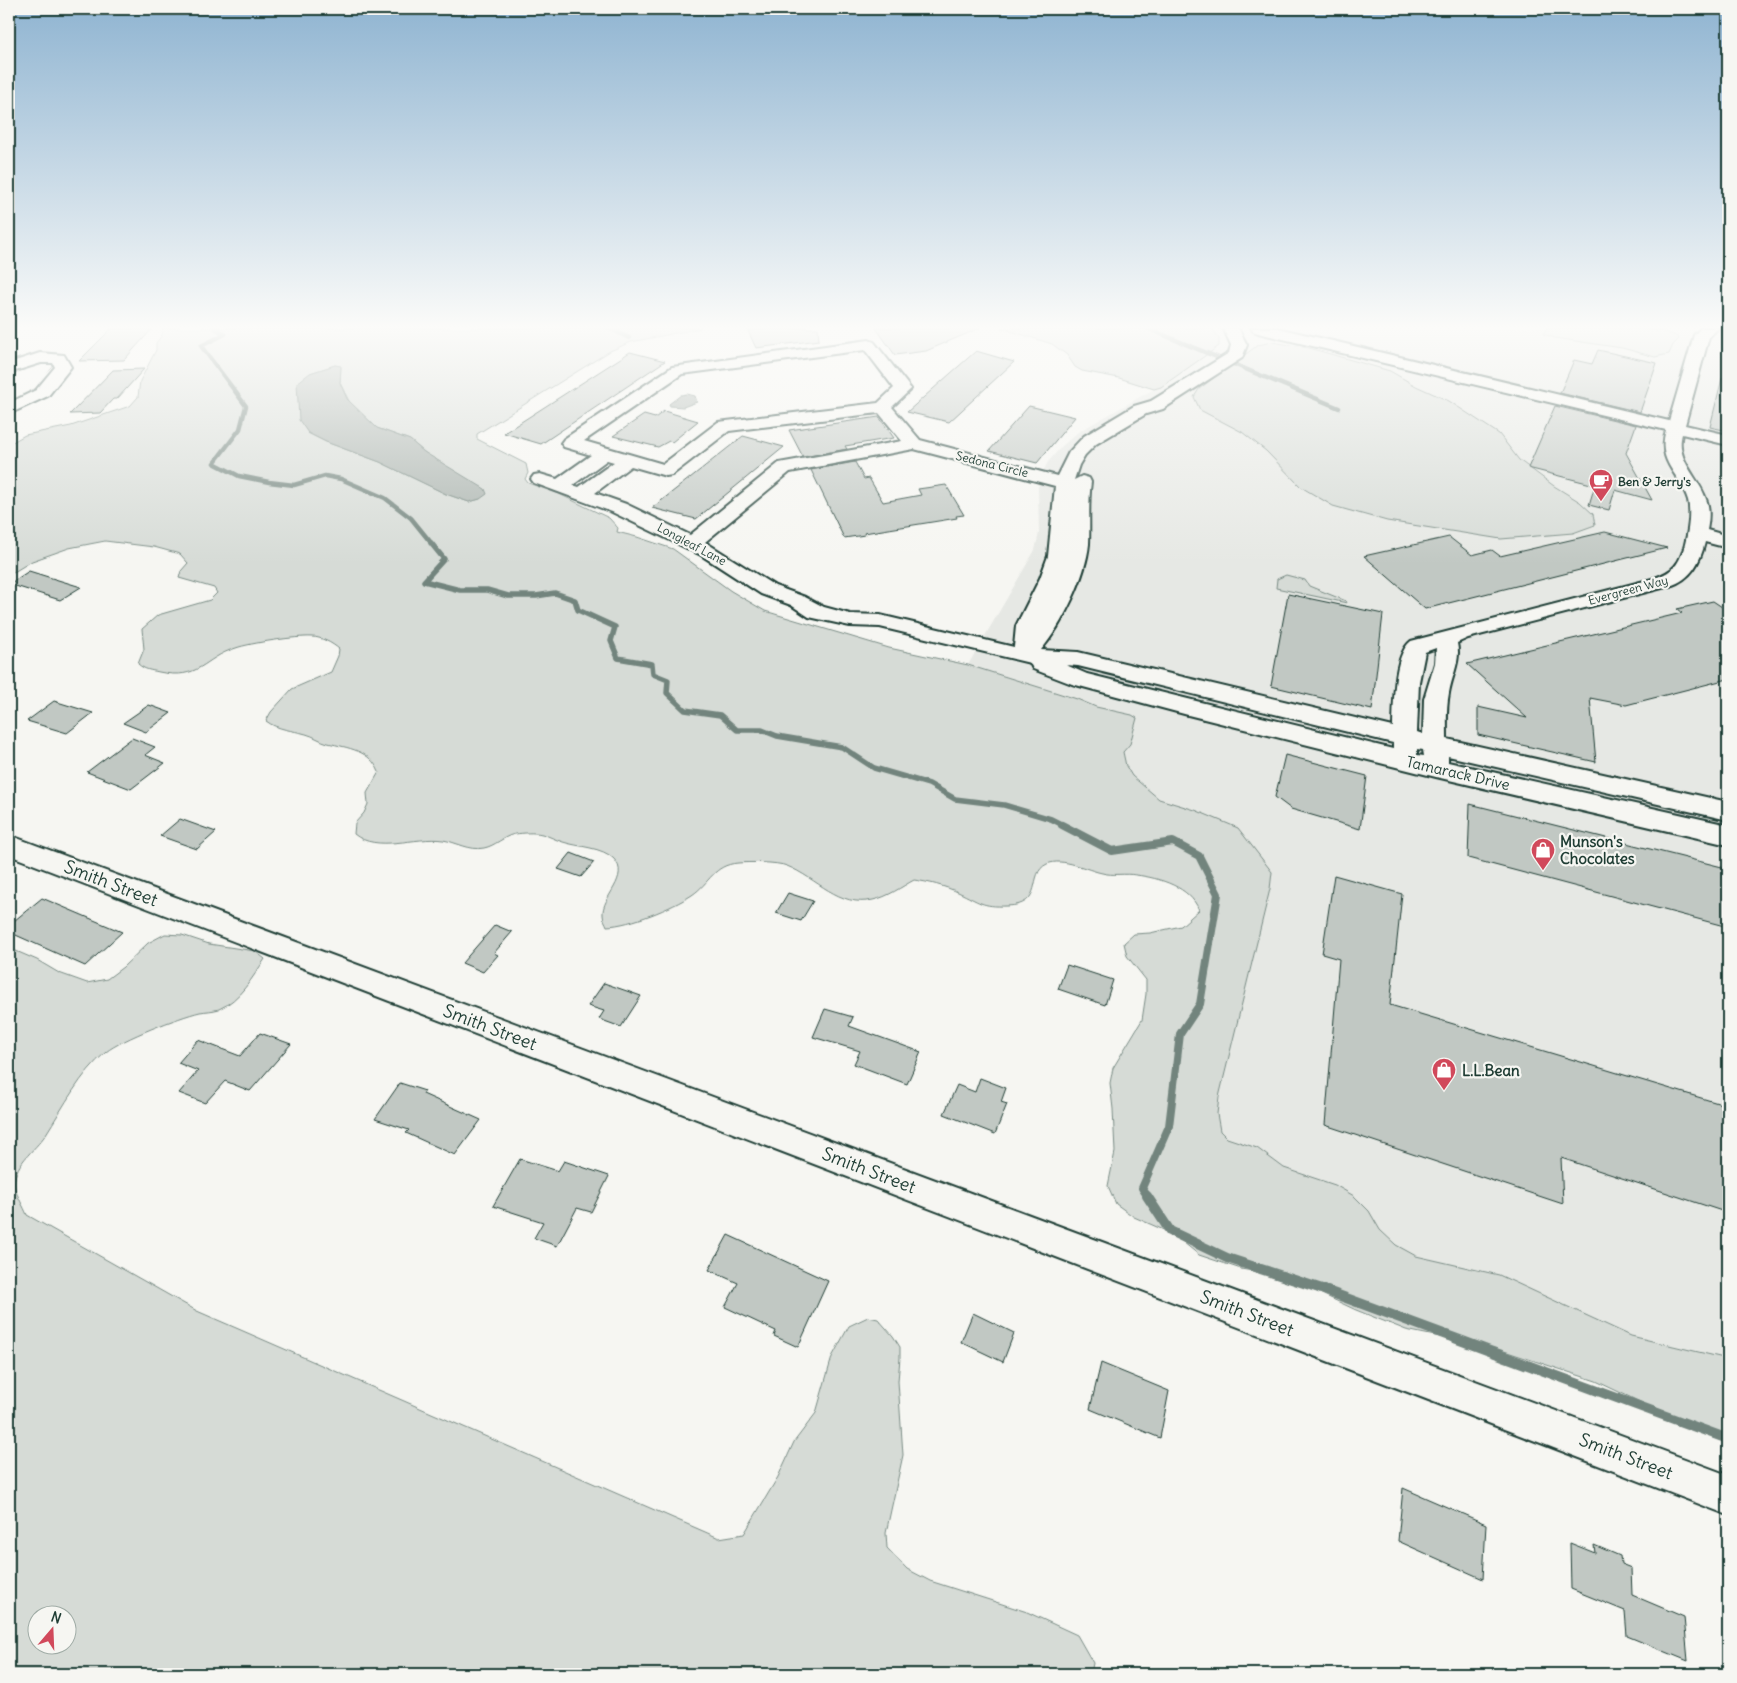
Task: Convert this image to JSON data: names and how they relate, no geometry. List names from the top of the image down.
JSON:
{
  "streets": {
    "street": [
      "Sedona Circle",
      "Longleaf Lane",
      "Evergreen Way",
      "Tamarack Drive",
      "Smith Street"
    ]
  },
  "crossings": [
    ["Sedona Circle", "Longleaf Lane"],
    ["Longleaf Lane", "Tamarack Drive"],
    ["Evergreen Way", "Tamarack Drive"]
  ],
  "places": {
    "cafe": ["Ben & Jerry's"],
    "shop": ["Munson's Chocolates", "L.L.Bean"]
  },
  "north": "top"
}
